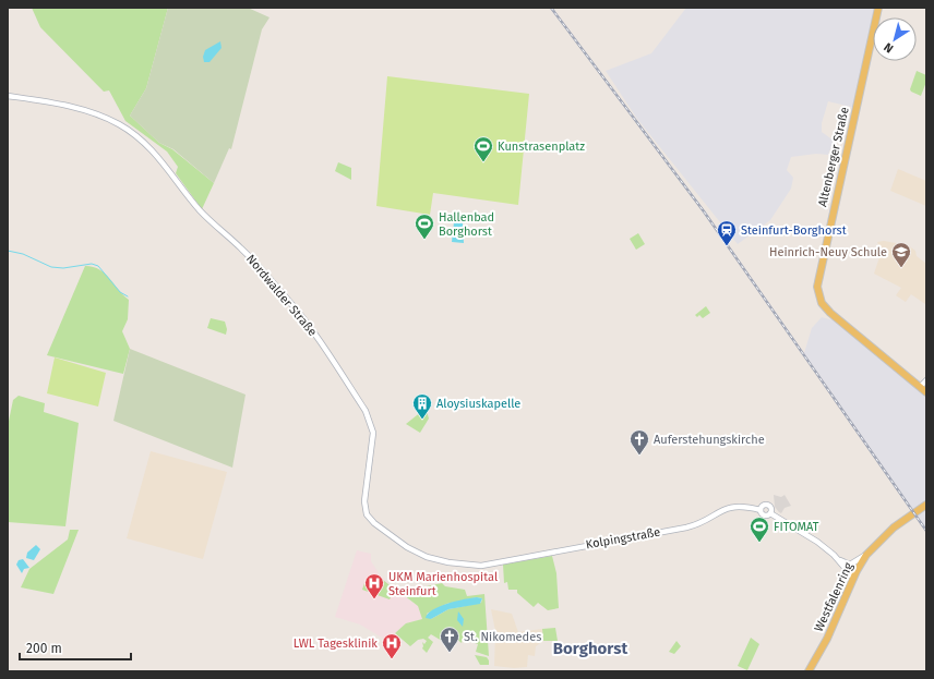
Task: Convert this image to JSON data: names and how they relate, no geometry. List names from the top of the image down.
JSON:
{
  "streets": {
    "main road": ["Altenberger Straße", "Westfalenring"],
    "street": ["Nordwalder Straße", "Kolpingstraße"]
  },
  "crossings": [
    ["Nordwalder Straße", "Kolpingstraße"]
  ],
  "districts": ["Borghorst"],
  "places": {
    "sports": ["Kunstrasenplatz", "Hallenbad Borghorst", "FITOMAT"],
    "station": ["Steinfurt-Borghorst"],
    "school or university": ["Heinrich-Neuy Schule"],
    "building": ["Aloysiuskapelle"],
    "church": ["Auferstehungskirche", "St. Nikomedes"],
    "hospital": ["UKM Marienhospital Steinfurt", "LWL Tagesklinik"]
  },
  "scale_bar": "200 m",
  "north": "bottom left"
}
